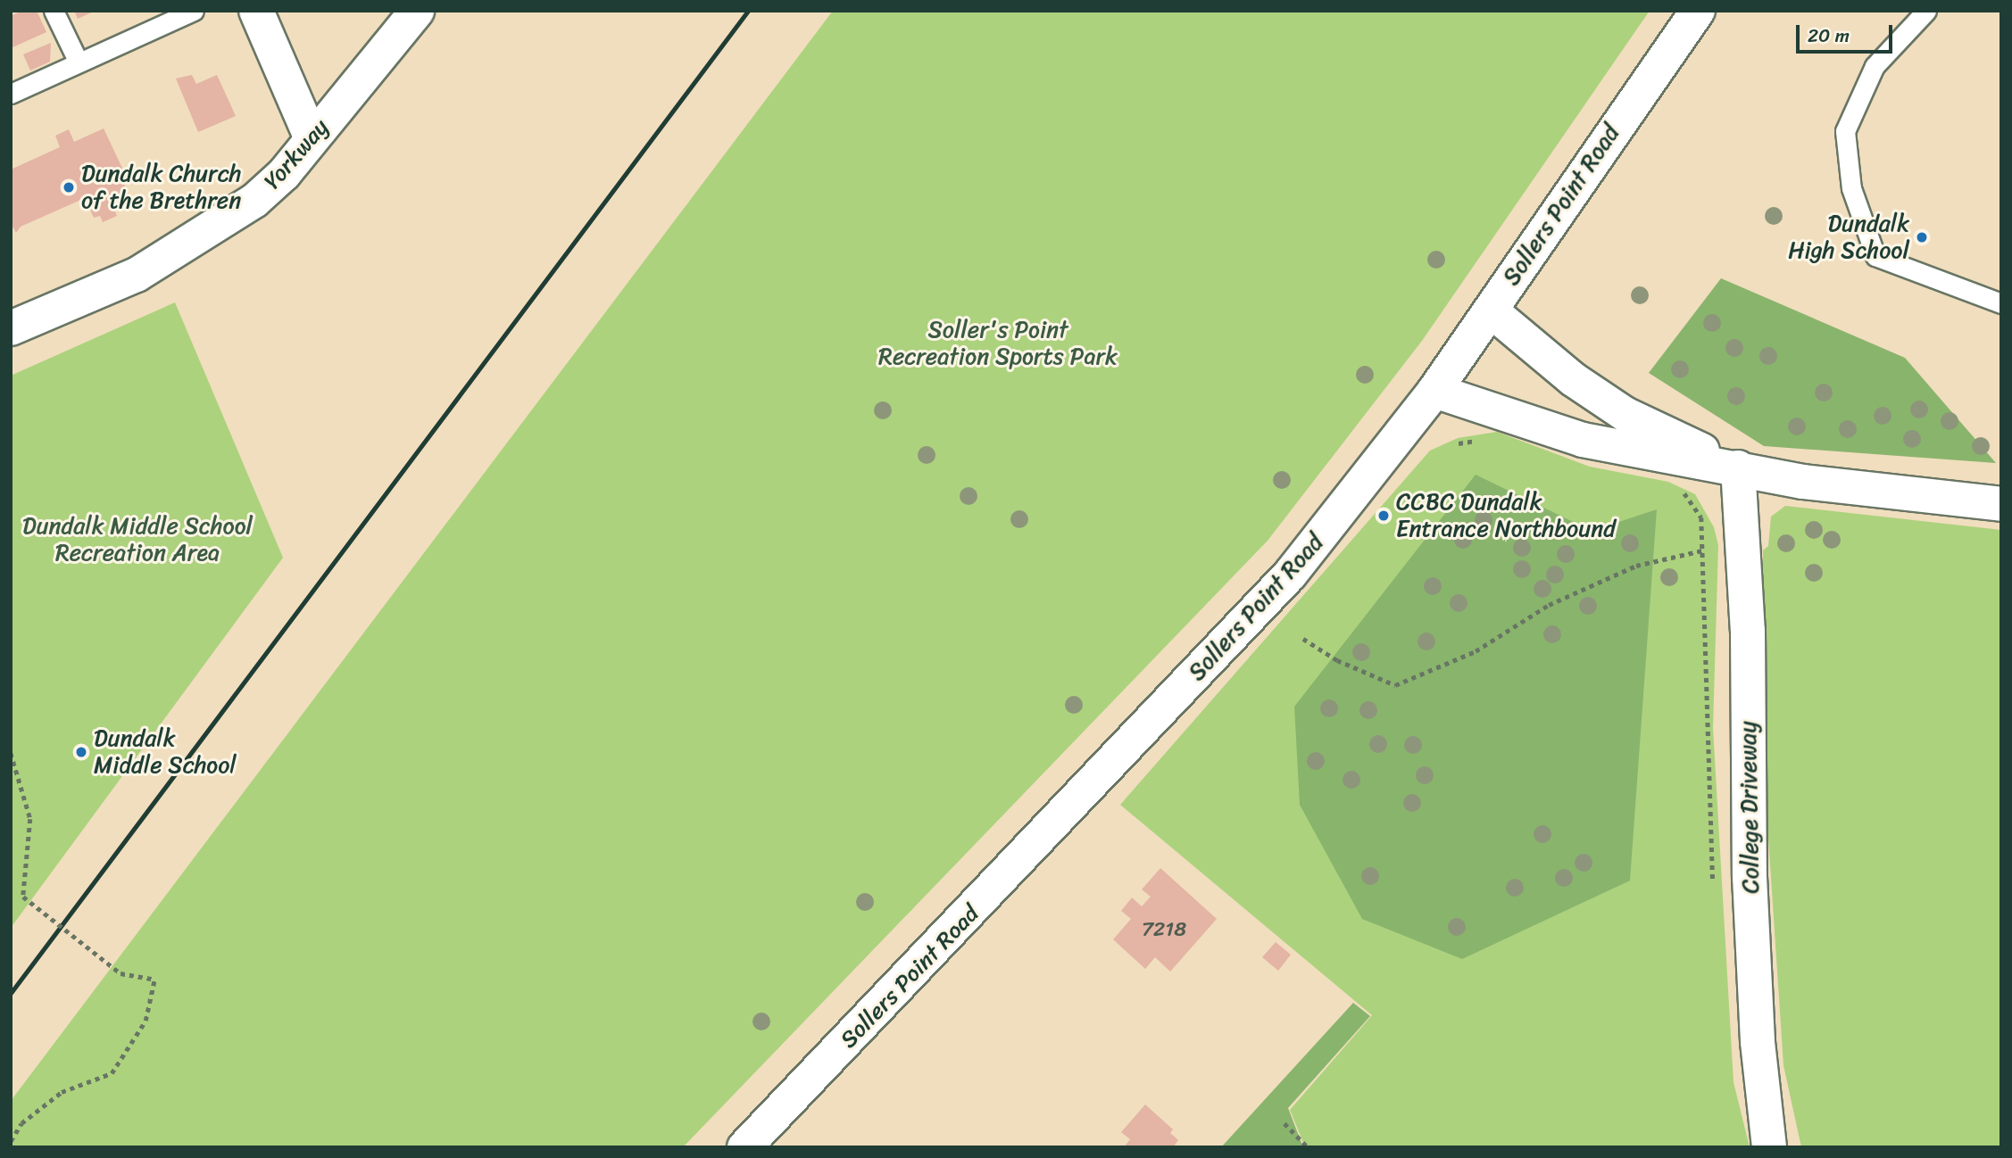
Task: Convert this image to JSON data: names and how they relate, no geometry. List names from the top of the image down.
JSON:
{
  "streets": {
    "street": ["Yorkway", "Sollers Point Road", "College Driveway"]
  },
  "parks": ["Soller's Point Recreation Sports Park", "Dundalk Middle School Recreation Area"],
  "places": [
    "Dundalk Church of the Brethren",
    "Dundalk High School",
    "CCBC Dundalk Entrance Northbound",
    "Dundalk Middle School"
  ],
  "house_numbers": ["7218"],
  "scale_bar": "20 m"
}
